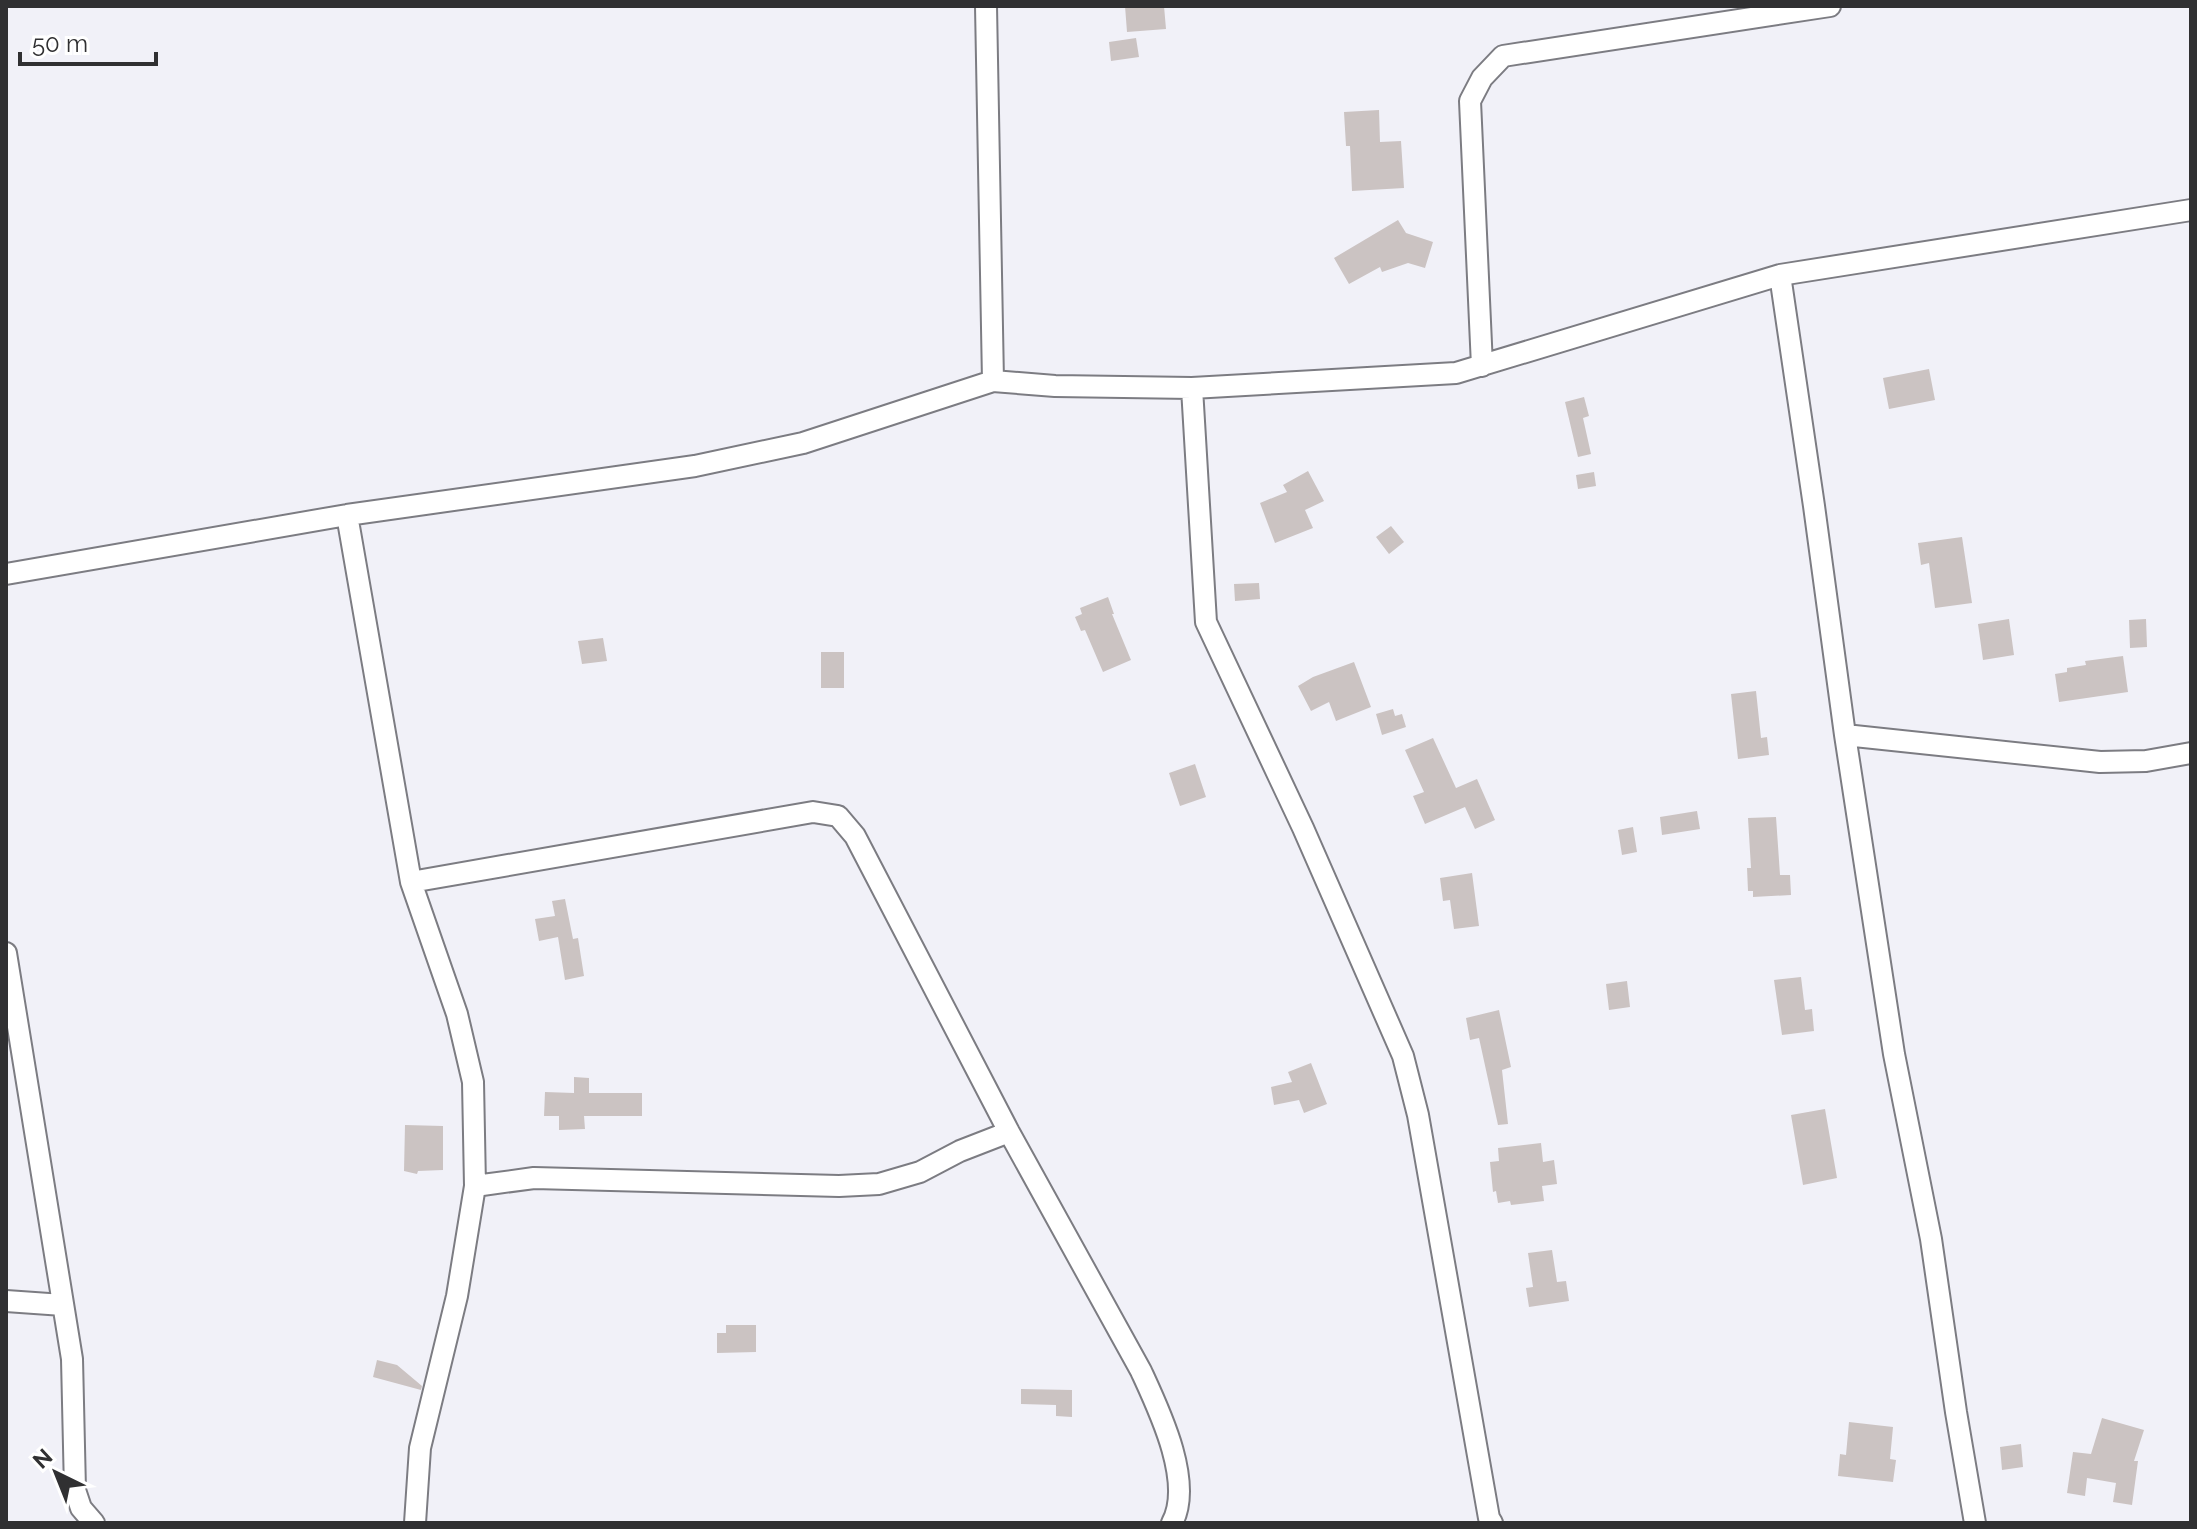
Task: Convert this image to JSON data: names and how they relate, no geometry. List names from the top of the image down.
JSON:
{
  "scale_bar": "50 m",
  "north": "top left"
}
